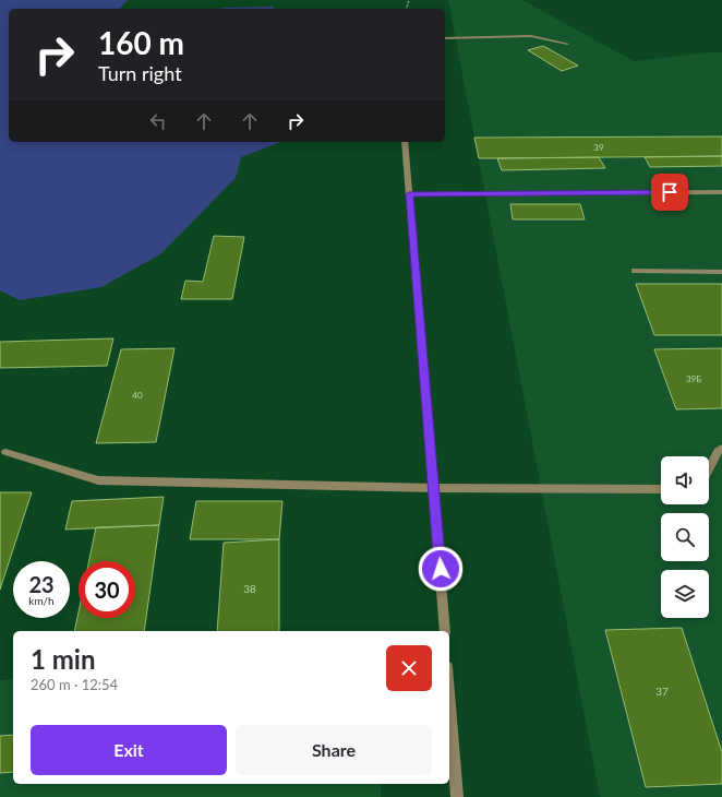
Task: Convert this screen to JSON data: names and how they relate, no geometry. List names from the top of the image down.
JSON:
{
  "house_numbers": [
    "39",
    "39Б",
    "40",
    "38",
    "37"
  ],
  "page": {
    "turn": ["160 m", "Turn right"],
    "speed": "23 km/h",
    "limit": "30",
    "heading": ["1 min", "260 m · 12:54"],
    "buttons": ["Exit", "Share"]
  }
}
